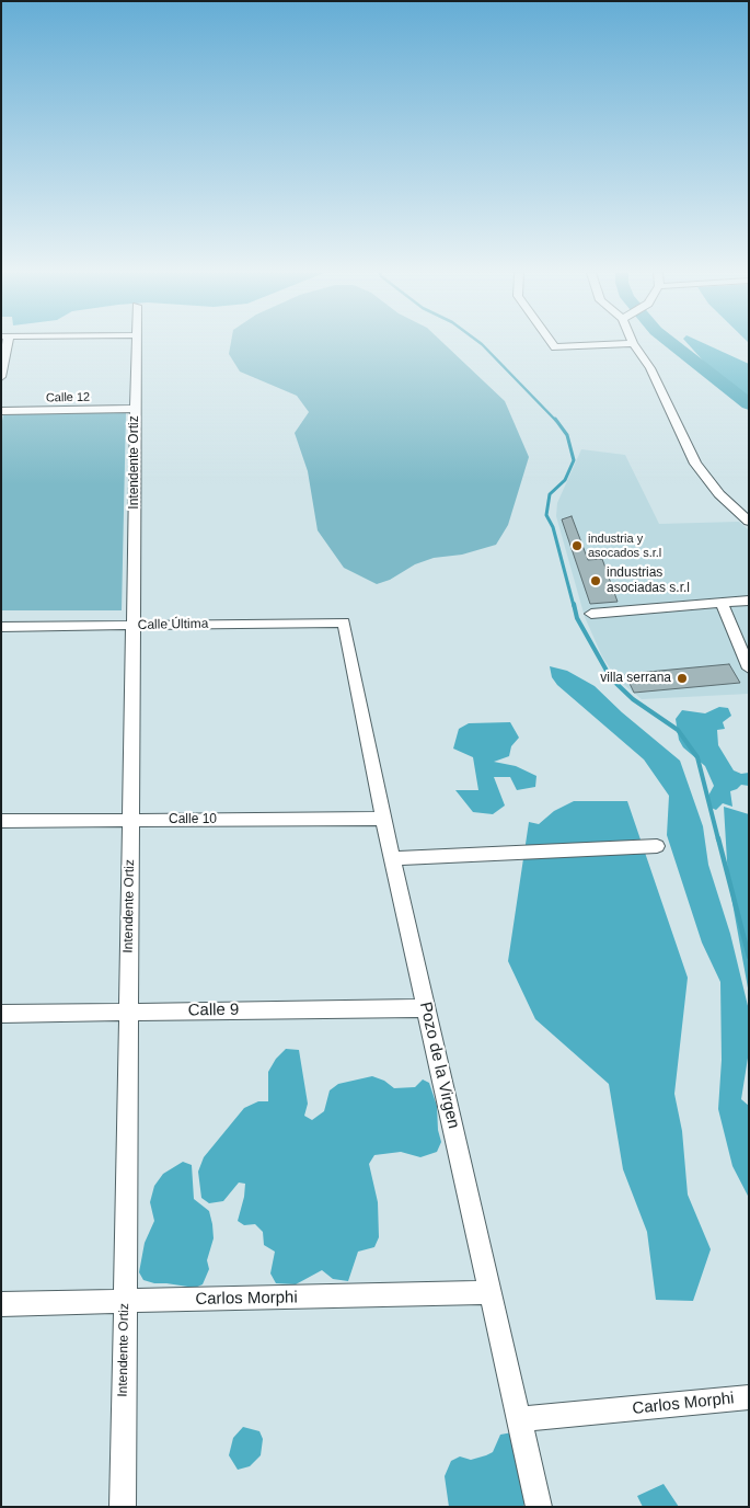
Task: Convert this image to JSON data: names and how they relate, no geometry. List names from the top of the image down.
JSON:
{
  "streets": {
    "street": [
      "Calle 12",
      "Intendente Ortiz",
      "Calle Última",
      "Calle 10",
      "Calle 9",
      "Pozo de la Virgen",
      "Carlos Morphi"
    ]
  },
  "crossings": [
    ["Calle 12", "Intendente Ortiz"],
    ["Intendente Ortiz", "Calle Última"],
    ["Intendente Ortiz", "Calle 10"],
    ["Intendente Ortiz", "Calle 9"],
    ["Intendente Ortiz", "Carlos Morphi"],
    ["Calle Última", "Pozo de la Virgen"],
    ["Calle 10", "Pozo de la Virgen"],
    ["Calle 9", "Pozo de la Virgen"],
    ["Pozo de la Virgen", "Carlos Morphi"]
  ],
  "places": ["industria y asocados s.r.l", "industrias asociadas s.r.l", "villa serrana"]
}
